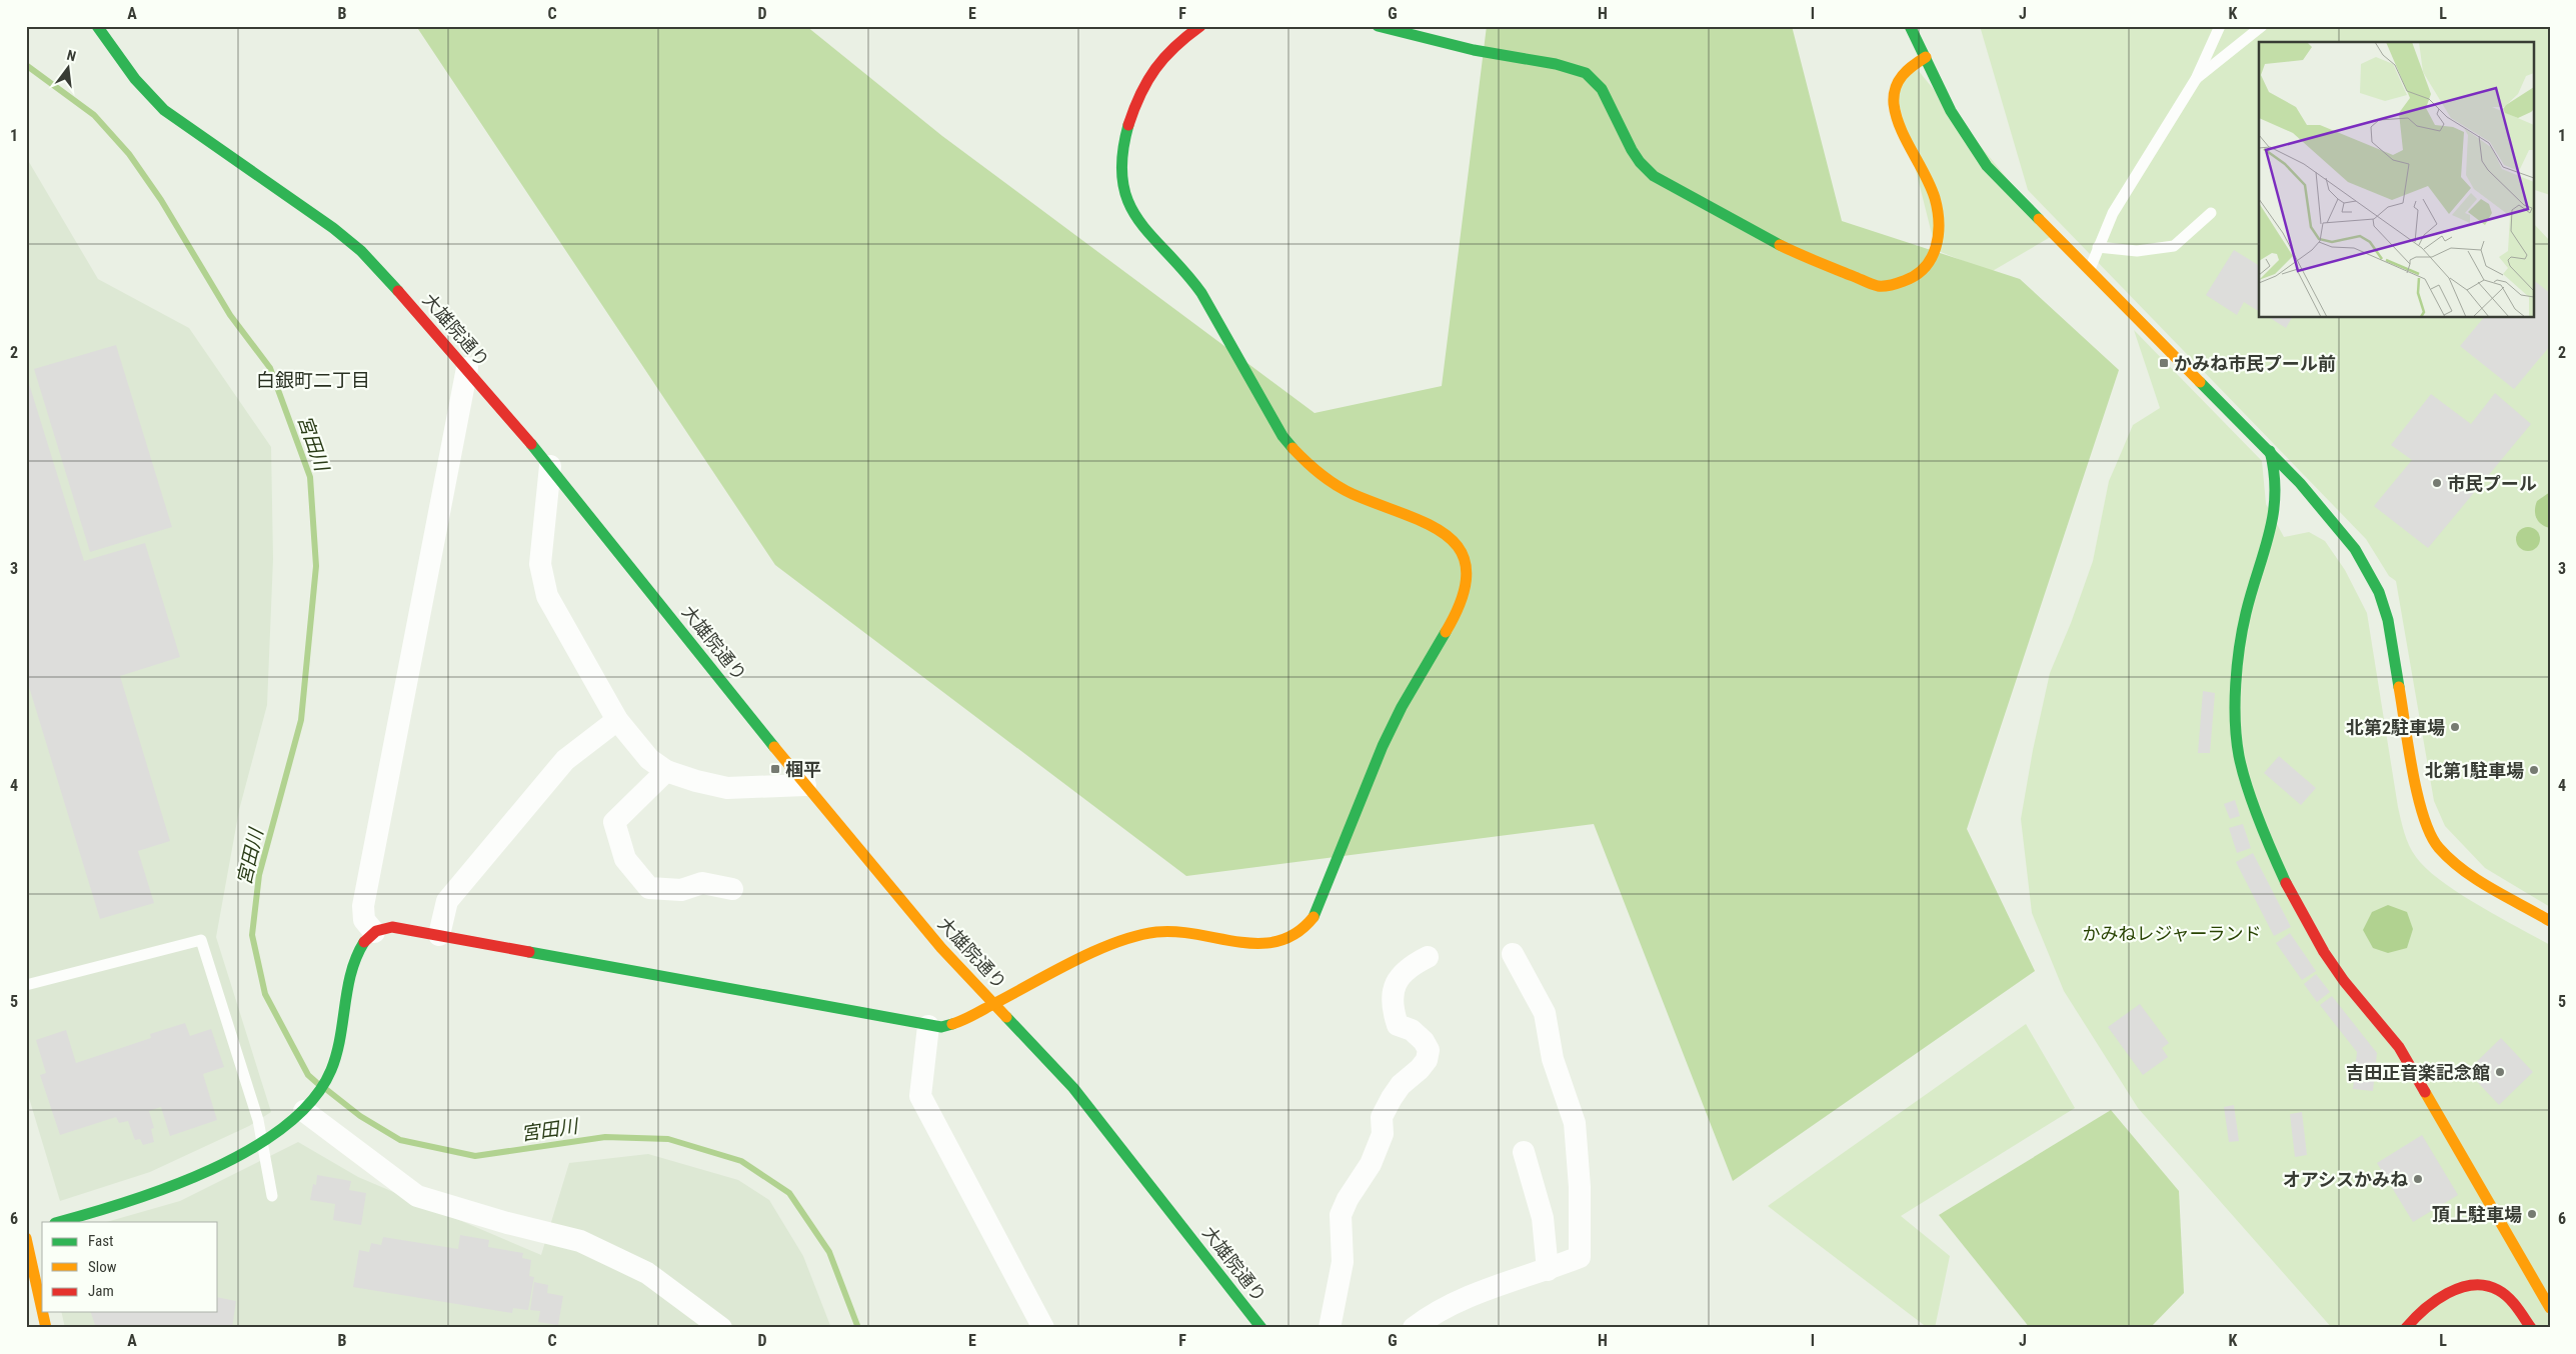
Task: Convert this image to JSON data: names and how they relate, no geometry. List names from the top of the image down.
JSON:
{
  "streets": {
    "street": ["大雄院通り"]
  },
  "districts": ["白銀町二丁目"],
  "water": ["宮田川"],
  "parks": ["かみねレジャーランド"],
  "places": {
    "transit": ["かみね市民プール前", "椢平"],
    "other": [
      "市民プール",
      "北第2駐車場",
      "北第1駐車場",
      "吉田正音楽記念館",
      "オアシスかみね",
      "頂上駐車場"
    ]
  },
  "legend": ["Fast", "Slow", "Jam"],
  "north": "top",
  "grid": {
    "columns": [
      "A",
      "B",
      "C",
      "D",
      "E",
      "F",
      "G",
      "H",
      "I",
      "J",
      "K",
      "L"
    ],
    "rows": [
      "1",
      "2",
      "3",
      "4",
      "5",
      "6"
    ]
  }
}
